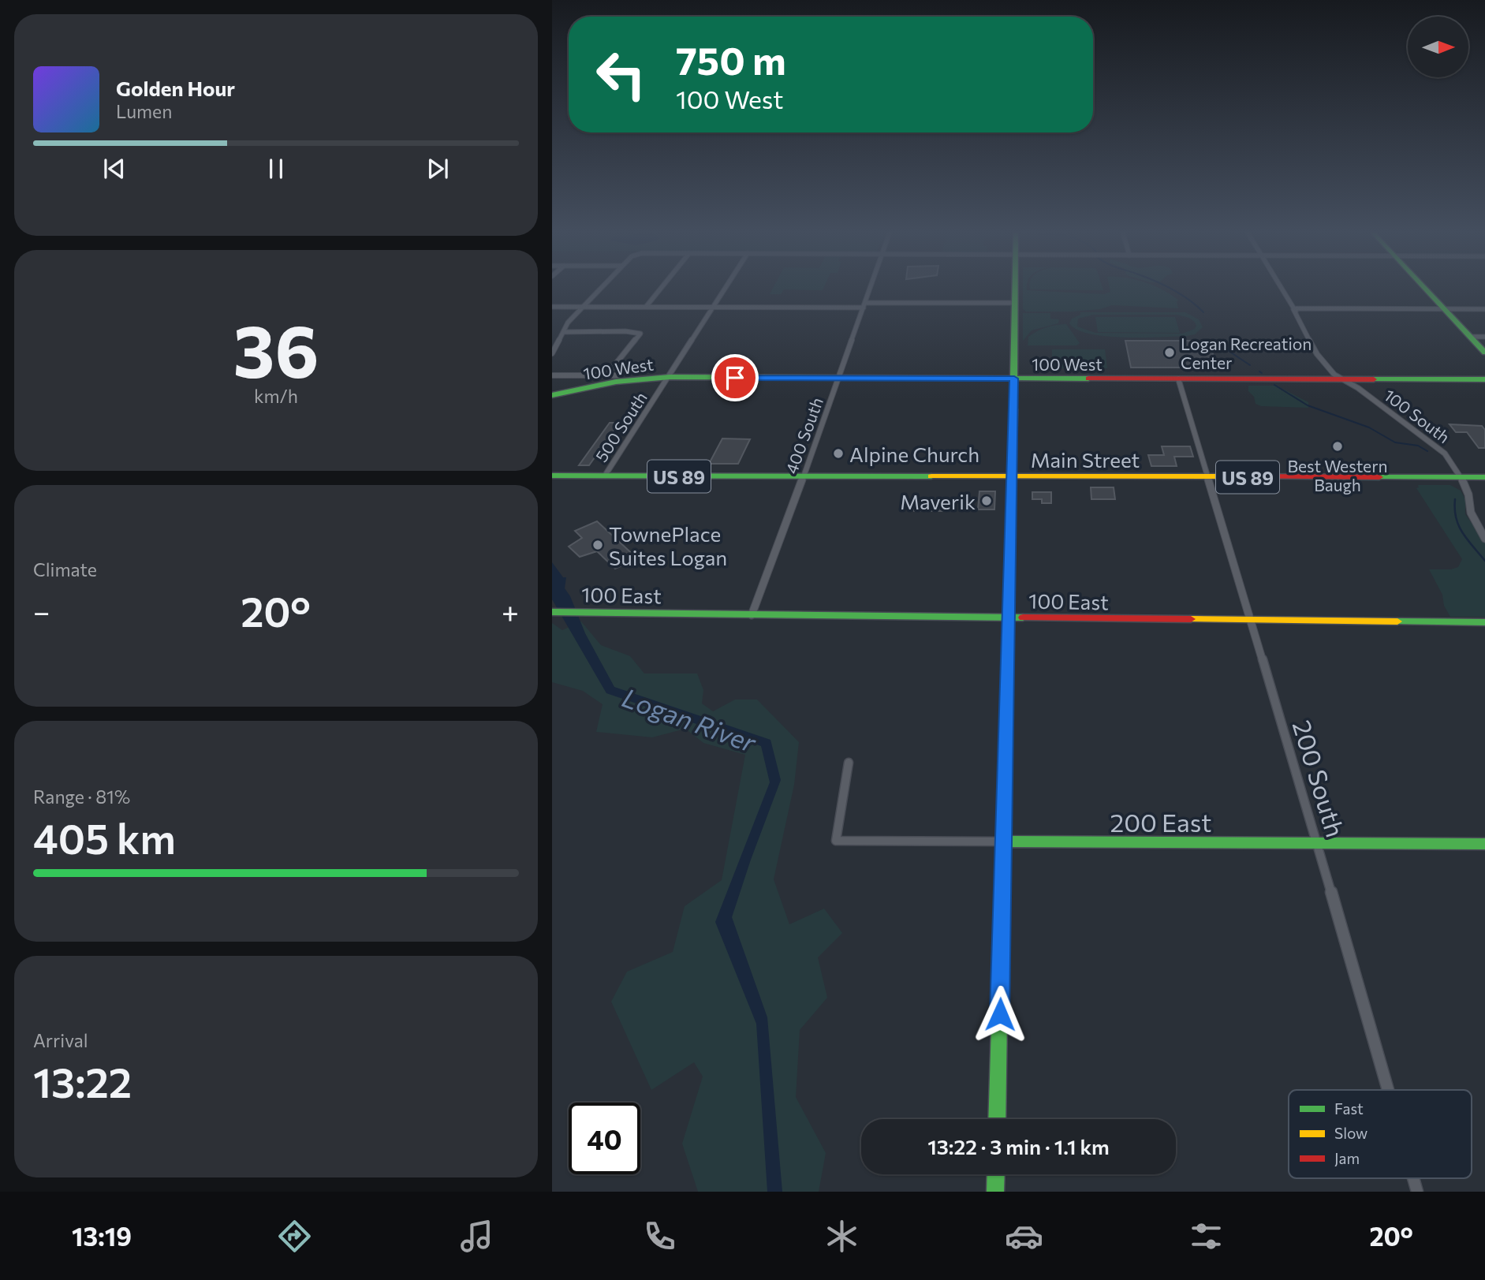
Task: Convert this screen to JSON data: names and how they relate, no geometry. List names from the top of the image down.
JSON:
{
  "streets": {
    "main road": [
      "100 West",
      "Main Street",
      "US 89",
      "100 East",
      "200 East"
    ],
    "street": [
      "100 South",
      "500 South",
      "400 South",
      "200 South"
    ]
  },
  "crossings": [
    ["100 West", "100 South"],
    ["100 West", "500 South"],
    ["100 West", "400 South"],
    ["100 West", "200 South"],
    ["100 South", "Main Street"],
    ["500 South", "Main Street"],
    ["400 South", "Main Street"],
    ["400 South", "100 East"],
    ["Main Street", "200 South"],
    ["100 East", "200 South"],
    ["200 South", "200 East"]
  ],
  "water": ["Logan River"],
  "places": [
    "Logan Recreation Center",
    "Best Western Baugh",
    "Alpine Church",
    "Maverik",
    "TownePlace Suites Logan"
  ],
  "legend": ["Fast", "Slow", "Jam"],
  "north": "right",
  "page": {
    "turn": ["750 m", "100 West"],
    "song": ["Golden Hour", "Lumen"],
    "tile": [
      ["36", "km/h"],
      "Climate",
      ["Range · 81%", "405 km"],
      ["Arrival", "13:22"]
    ],
    "heat": ["−", "20°", "+"],
    "limit": "40",
    "trip": "13:22 · 3 min · 1.1 km",
    "tabs": ["13:19", "20°"]
  }
}
